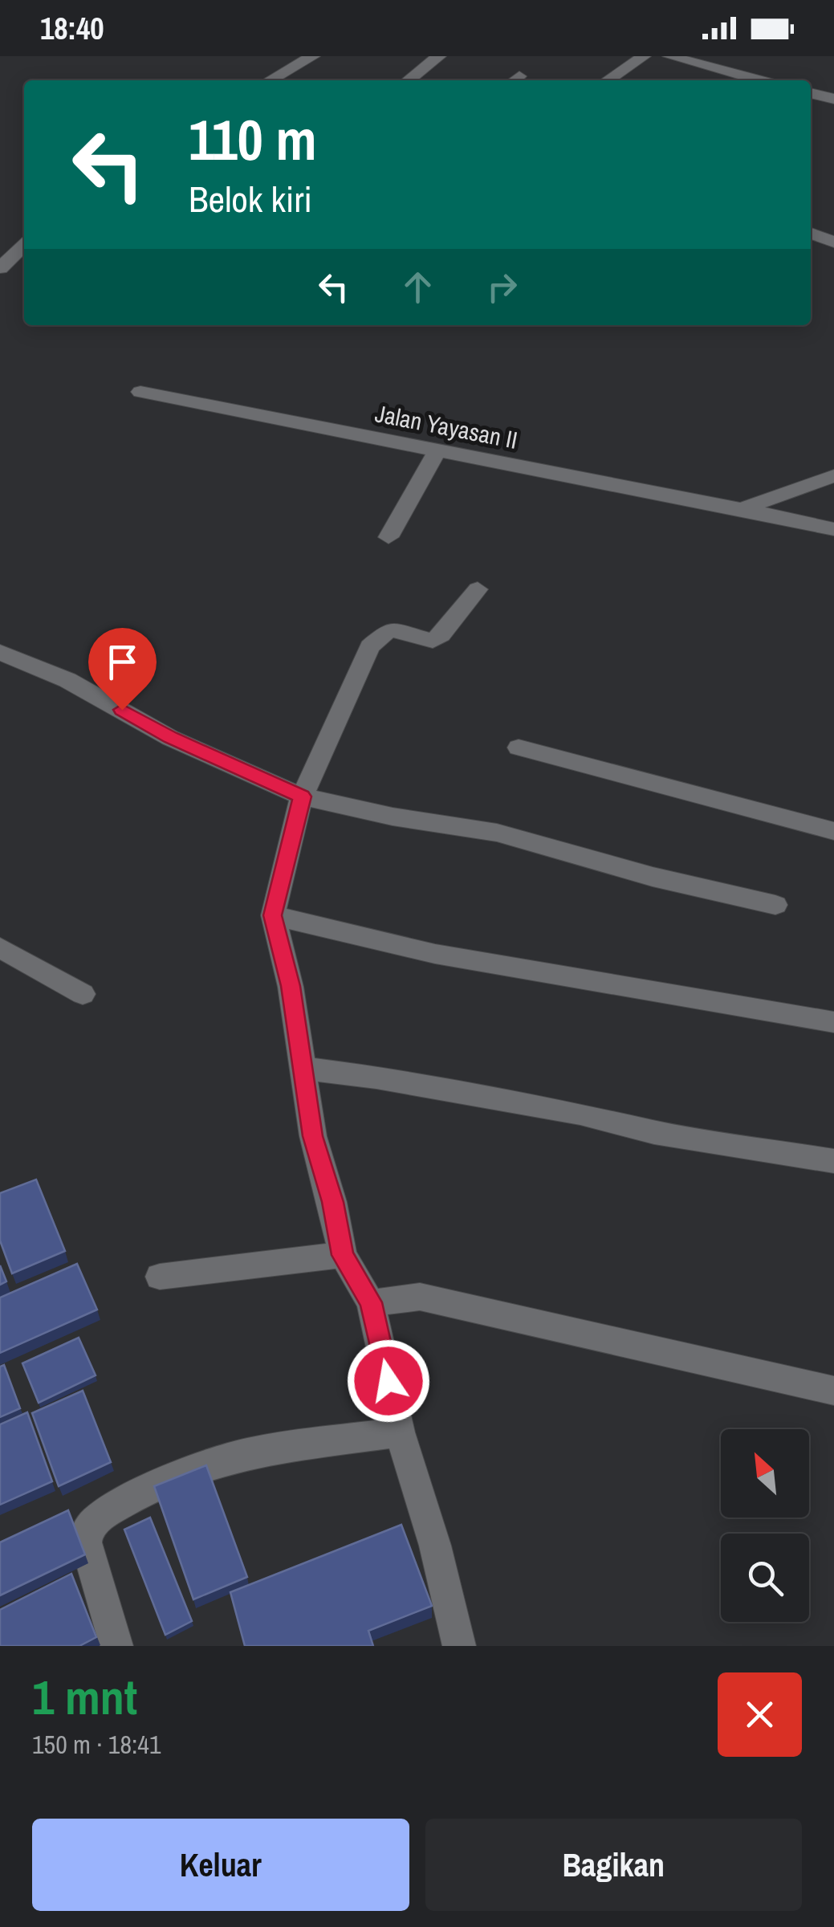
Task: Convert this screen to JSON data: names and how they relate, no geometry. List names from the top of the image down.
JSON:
{
  "streets": {
    "street": ["Jalan Yayasan II"]
  },
  "north": "top left",
  "page": {
    "status": "18:40",
    "turn": ["110 m", "Belok kiri"],
    "heading": ["1 mnt", "150 m · 18:41"],
    "buttons": ["Keluar", "Bagikan"]
  }
}
